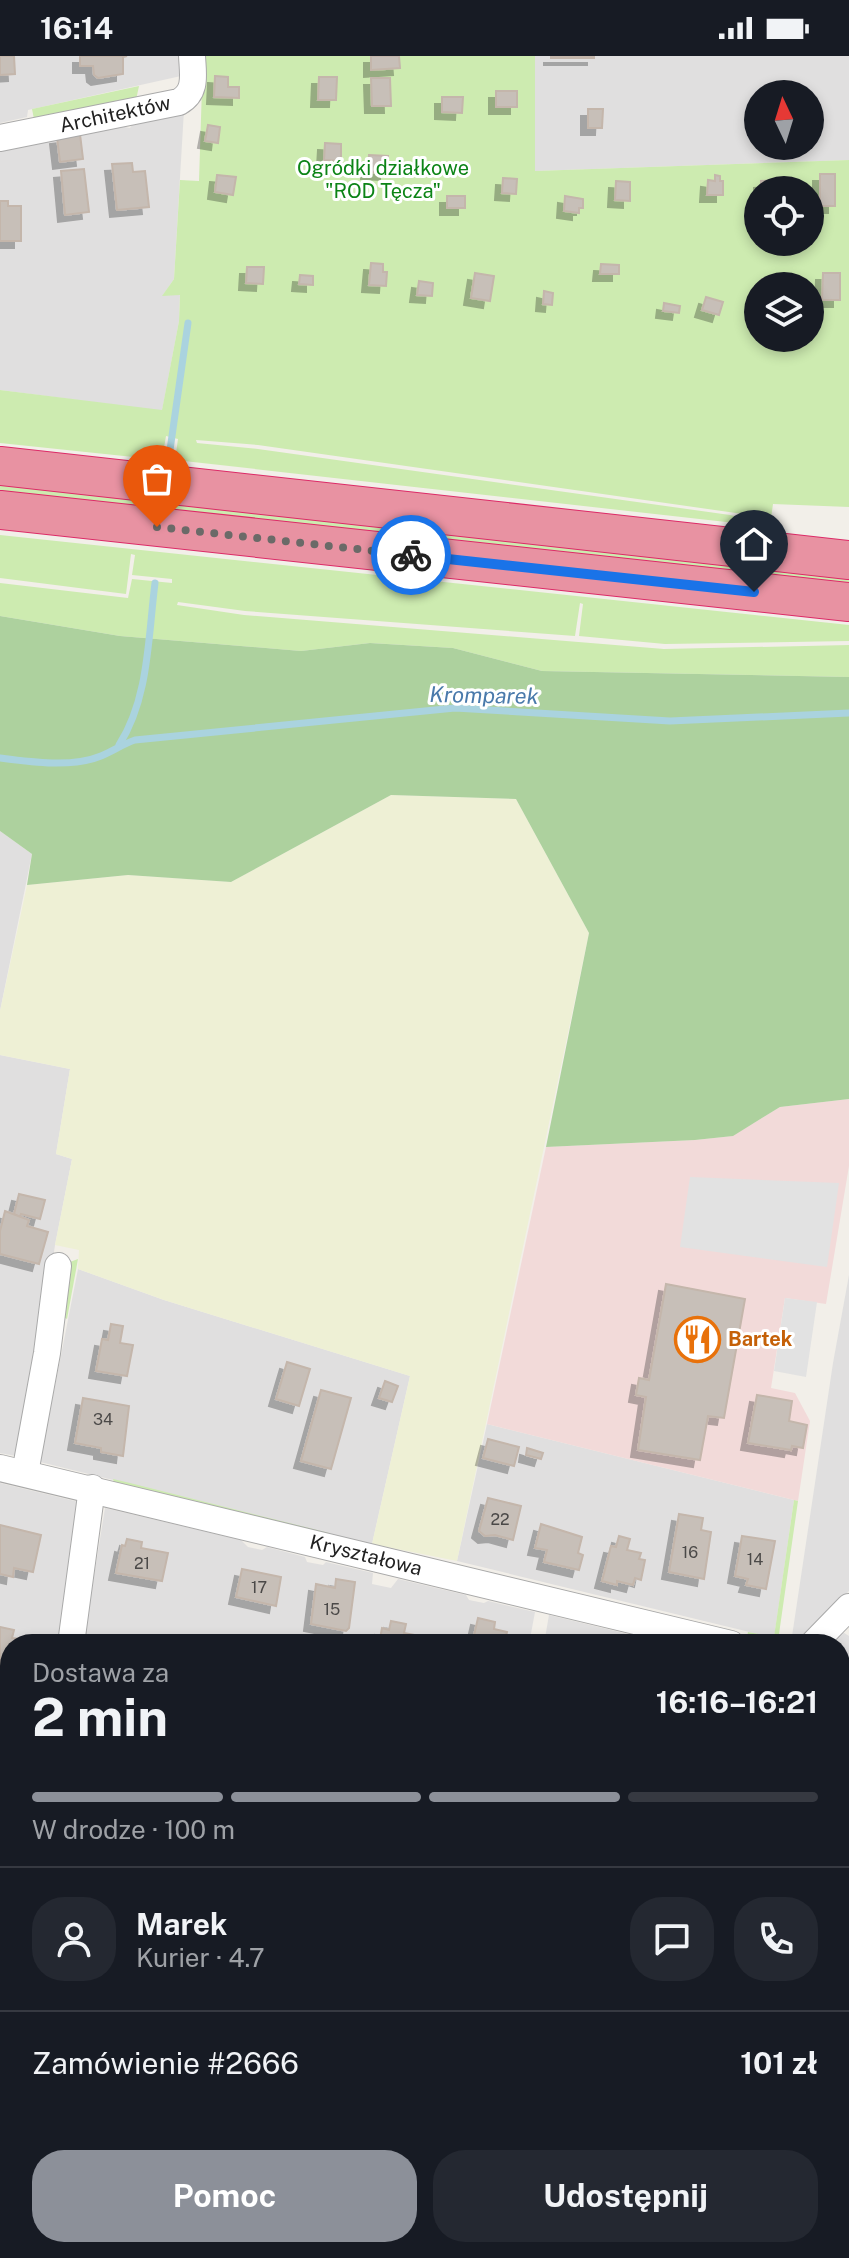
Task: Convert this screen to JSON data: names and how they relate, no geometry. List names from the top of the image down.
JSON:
{
  "streets": {
    "street": ["Architektów", "Kryształowa"]
  },
  "water": ["Kromparek"],
  "parks": ["Ogródki działkowe \"ROD Tęcza\""],
  "places": {
    "restaurant": ["Bartek"]
  },
  "house_numbers": [
    "34",
    "22",
    "16",
    "14",
    "21",
    "17",
    "15"
  ],
  "north": "top",
  "page": {
    "status": "16:14",
    "heading": ["2 min", "Dostawa za", "16:16–16:21"],
    "panel": [
      "Marek",
      "Kurier · 4.7",
      "Zamówienie #2666",
      "101 zł"
    ],
    "bar": "W drodze · 100 m",
    "buttons": ["Pomoc", "Udostępnij"]
  }
}
